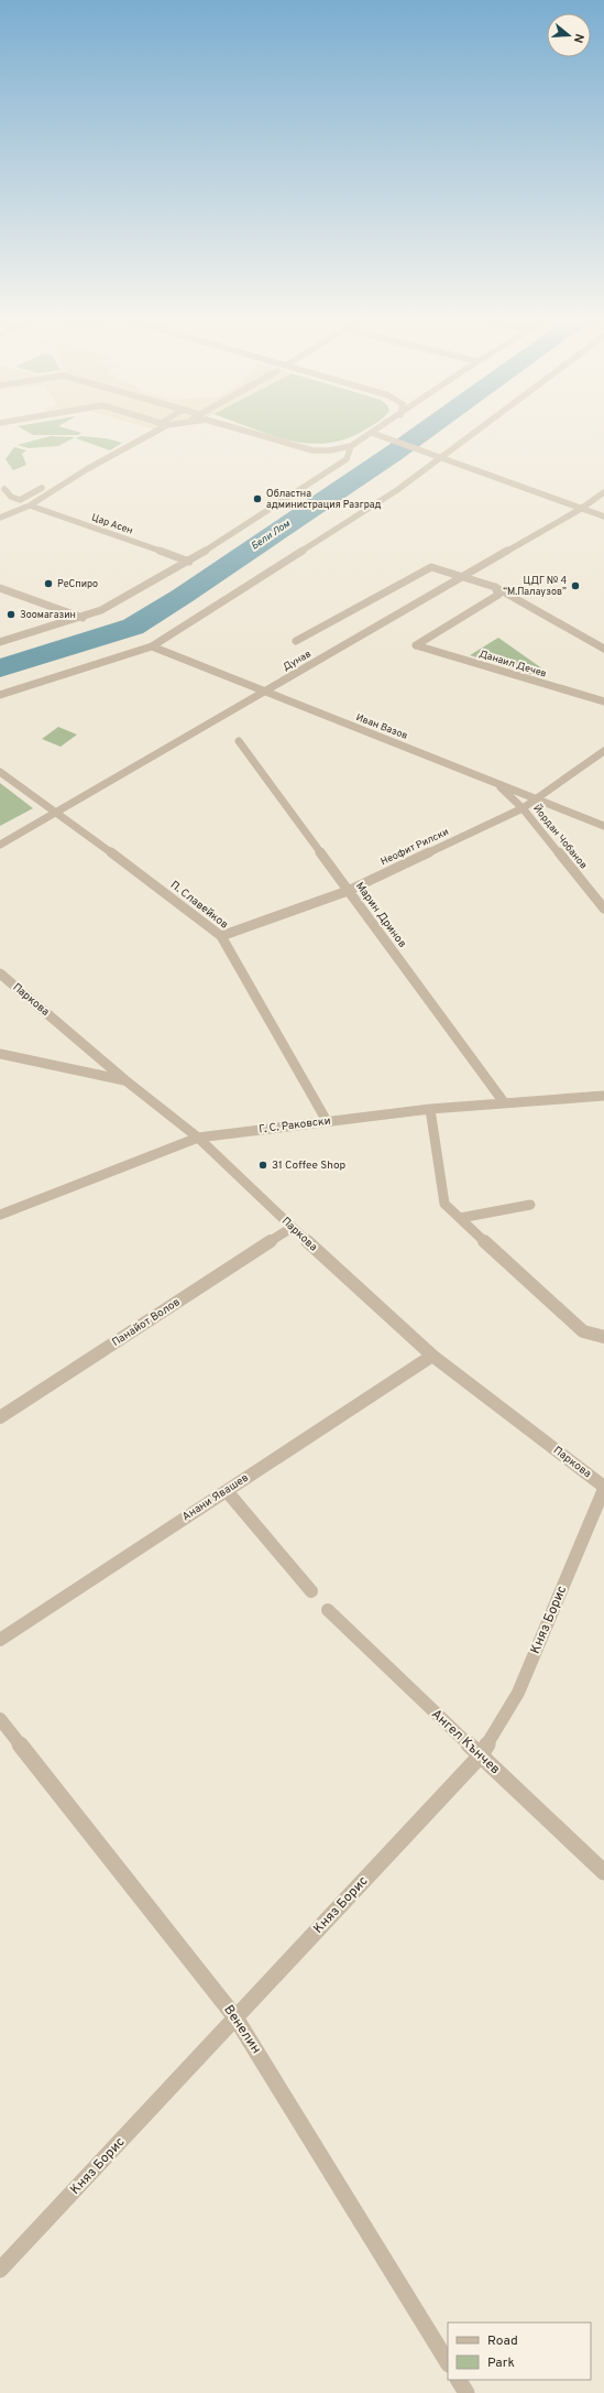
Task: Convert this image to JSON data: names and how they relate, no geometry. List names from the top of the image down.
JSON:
{
  "streets": {
    "street": [
      "Цар Асен",
      "Дунав",
      "Данаил Дечев",
      "Иван Вазов",
      "Йордан Чобанов",
      "Неофит Рилски",
      "П. Славейков",
      "Марин Дринов",
      "Паркова",
      "Г. С. Раковски",
      "Панайот Волов",
      "Анани Явашев",
      "Княз Борис",
      "Ангел Кънчев",
      "Венелин"
    ]
  },
  "crossings": [
    ["Дунав", "Иван Вазов"],
    ["Дунав", "П. Славейков"],
    ["Иван Вазов", "Йордан Чобанов"],
    ["Иван Вазов", "Неофит Рилски"],
    ["Йордан Чобанов", "Неофит Рилски"],
    ["Неофит Рилски", "П. Славейков"],
    ["Неофит Рилски", "Марин Дринов"],
    ["П. Славейков", "Г. С. Раковски"],
    ["Марин Дринов", "Г. С. Раковски"],
    ["Паркова", "Г. С. Раковски"],
    ["Паркова", "Панайот Волов"],
    ["Паркова", "Анани Явашев"],
    ["Паркова", "Княз Борис"],
    ["Княз Борис", "Ангел Кънчев"],
    ["Княз Борис", "Венелин"]
  ],
  "water": ["Бели Лом"],
  "places": [
    "Областна администрация Разград",
    "РеСпиро",
    "ЦДГ № 4 “М.Палаузов”",
    "Зоомагазин",
    "31 Coffee Shop"
  ],
  "legend": ["Road", "Park"],
  "north": "right"
}
